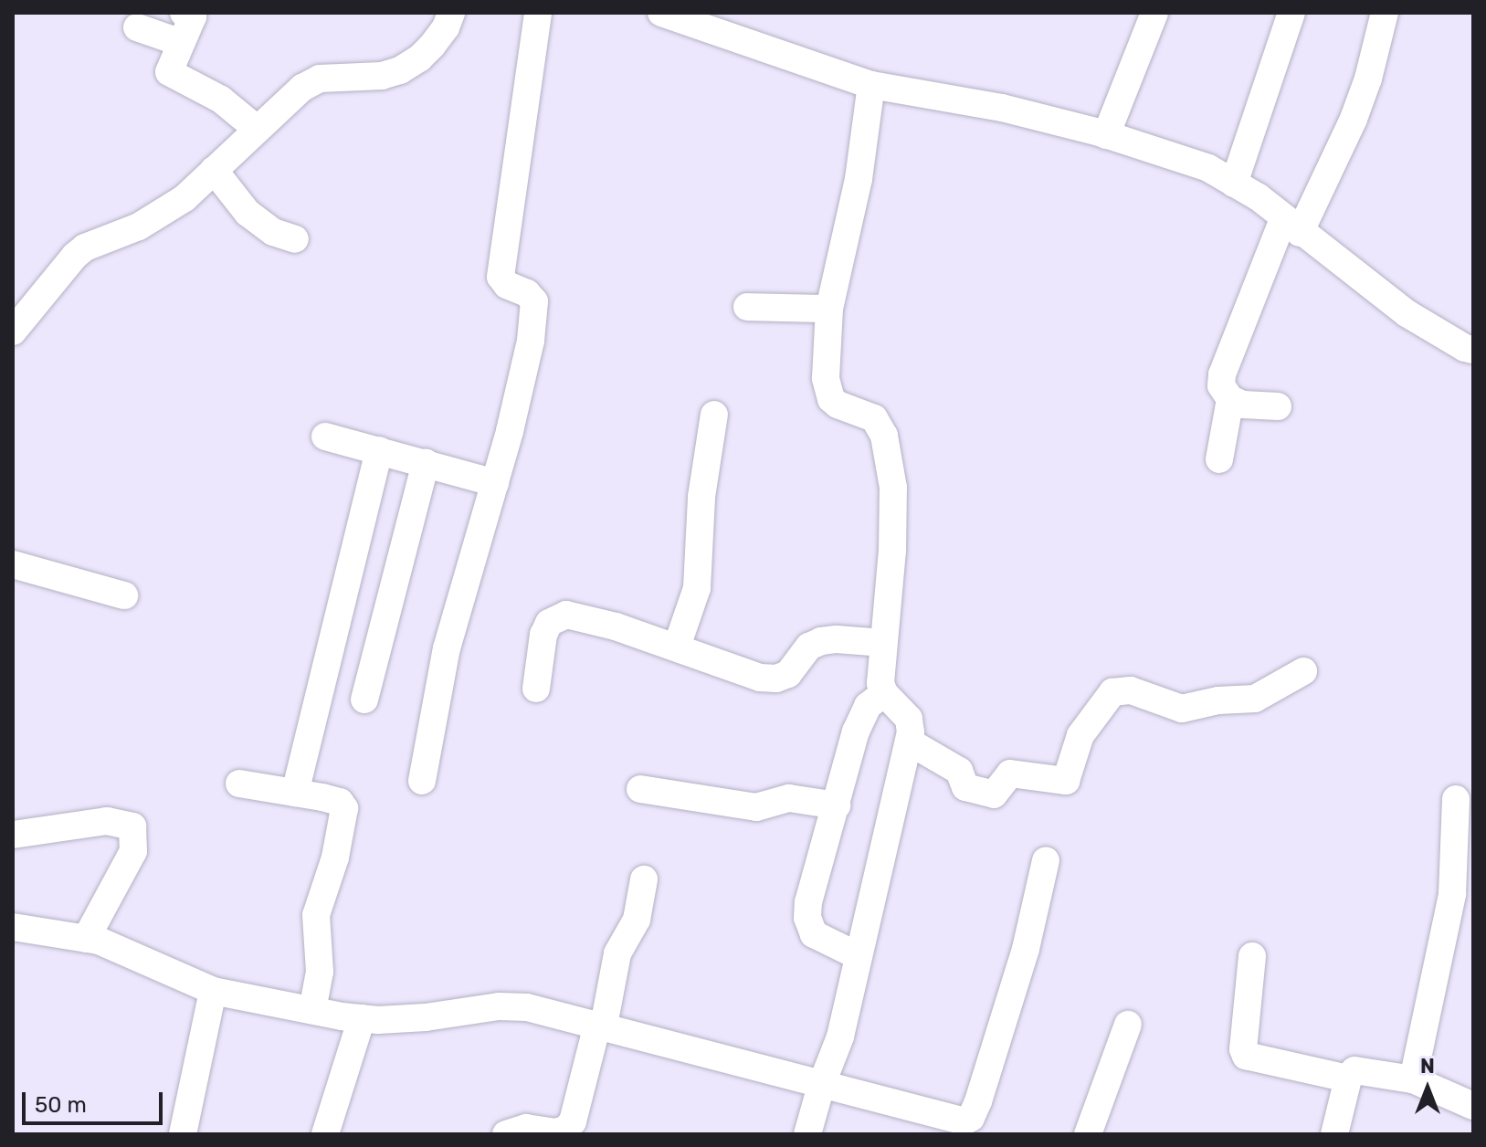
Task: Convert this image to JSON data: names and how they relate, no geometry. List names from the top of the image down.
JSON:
{
  "scale_bar": "50 m",
  "north": "top"
}
